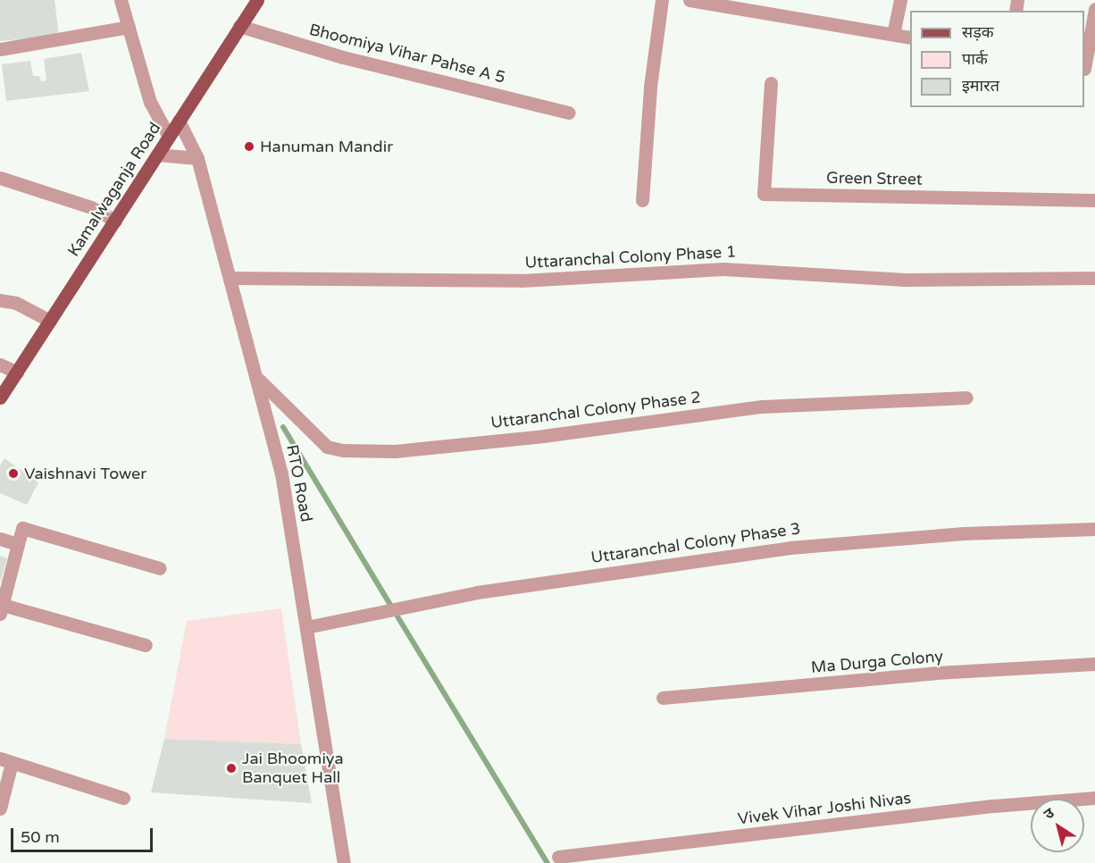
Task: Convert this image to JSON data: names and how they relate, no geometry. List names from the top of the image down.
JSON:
{
  "streets": {
    "main road": ["Kamalwaganja Road"],
    "street": [
      "Bhoomiya Vihar Pahse A 5",
      "Green Street",
      "Uttaranchal Colony Phase 1",
      "Uttaranchal Colony Phase 2",
      "RTO Road",
      "Uttaranchal Colony Phase 3",
      "Ma Durga Colony",
      "Vivek Vihar Joshi Nivas"
    ]
  },
  "crossings": [
    ["Bhoomiya Vihar Pahse A 5", "Kamalwaganja Road"],
    ["Kamalwaganja Road", "RTO Road"],
    ["Uttaranchal Colony Phase 1", "RTO Road"],
    ["Uttaranchal Colony Phase 2", "RTO Road"],
    ["RTO Road", "Uttaranchal Colony Phase 3"]
  ],
  "places": ["Hanuman Mandir", "Vaishnavi Tower", "Jai Bhoomiya Banquet Hall"],
  "legend": ["सड़क", "पार्क", "इमारत"],
  "scale_bar": "50 m",
  "north": "top left"
}
